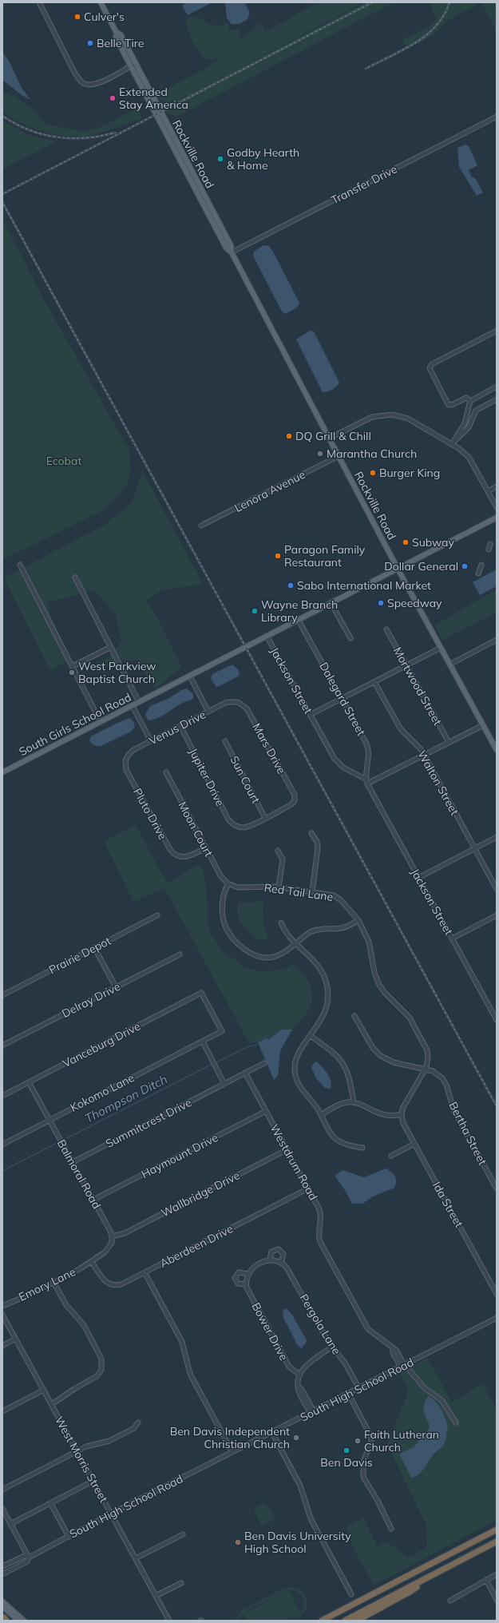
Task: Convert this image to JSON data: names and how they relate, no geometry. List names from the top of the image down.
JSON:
{
  "streets": {
    "main road": ["Rockville Road", "South Girls School Road"],
    "street": [
      "Transfer Drive",
      "Lenora Avenue",
      "Jackson Street",
      "Mortwood Street",
      "Dalegard Street",
      "Venus Drive",
      "Mars Drive",
      "Jupiter Drive",
      "Sun Court",
      "Walton Street",
      "Pluto Drive",
      "Moon Court",
      "Red Tail Lane",
      "Prairie Depot",
      "Delray Drive",
      "Vanceburg Drive",
      "Kokomo Lane",
      "Summitcrest Drive",
      "Bertha Street",
      "Haymount Drive",
      "Westdrum Road",
      "Balmoral Road",
      "Wallbridge Drive",
      "Ida Street",
      "Aberdeen Drive",
      "Emory Lane",
      "Pergola Lane",
      "Bower Drive",
      "South High School Road",
      "West Morris Street"
    ]
  },
  "crossings": [
    ["Rockville Road", "Transfer Drive"],
    ["Rockville Road", "Lenora Avenue"],
    ["Rockville Road", "South Girls School Road"],
    ["Jackson Street", "Dalegard Street"],
    ["Jackson Street", "South Girls School Road"],
    ["Dalegard Street", "South Girls School Road"],
    ["Venus Drive", "Mars Drive"],
    ["Venus Drive", "Jupiter Drive"],
    ["Venus Drive", "Pluto Drive"],
    ["Mars Drive", "Jupiter Drive"],
    ["Mars Drive", "Sun Court"],
    ["Jupiter Drive", "Sun Court"],
    ["Pluto Drive", "Moon Court"],
    ["Moon Court", "Red Tail Lane"],
    ["Red Tail Lane", "Bertha Street"],
    ["Vanceburg Drive", "Kokomo Lane"],
    ["Vanceburg Drive", "Balmoral Road"],
    ["Kokomo Lane", "Balmoral Road"],
    ["Summitcrest Drive", "Balmoral Road"],
    ["Haymount Drive", "Westdrum Road"],
    ["Haymount Drive", "Balmoral Road"],
    ["Westdrum Road", "Wallbridge Drive"],
    ["Westdrum Road", "Aberdeen Drive"],
    ["Westdrum Road", "South High School Road"],
    ["Balmoral Road", "Wallbridge Drive"],
    ["Aberdeen Drive", "Emory Lane"],
    ["Pergola Lane", "Bower Drive"],
    ["Pergola Lane", "South High School Road"],
    ["South High School Road", "West Morris Street"]
  ],
  "water": ["Thompson Ditch"],
  "parks": ["Ecobat"],
  "places": [
    "Culver's",
    "Belle Tire",
    "Extended Stay America",
    "Godby Hearth & Home",
    "DQ Grill & Chill",
    "Marantha Church",
    "Burger King",
    "Subway",
    "Paragon Family Restaurant",
    "Dollar General",
    "Sabo International Market",
    "Speedway",
    "Wayne Branch Library",
    "West Parkview Baptist Church",
    "Ben Davis Independent Christian Church",
    "Faith Lutheran Church",
    "Ben Davis",
    "Ben Davis University High School"
  ]
}
